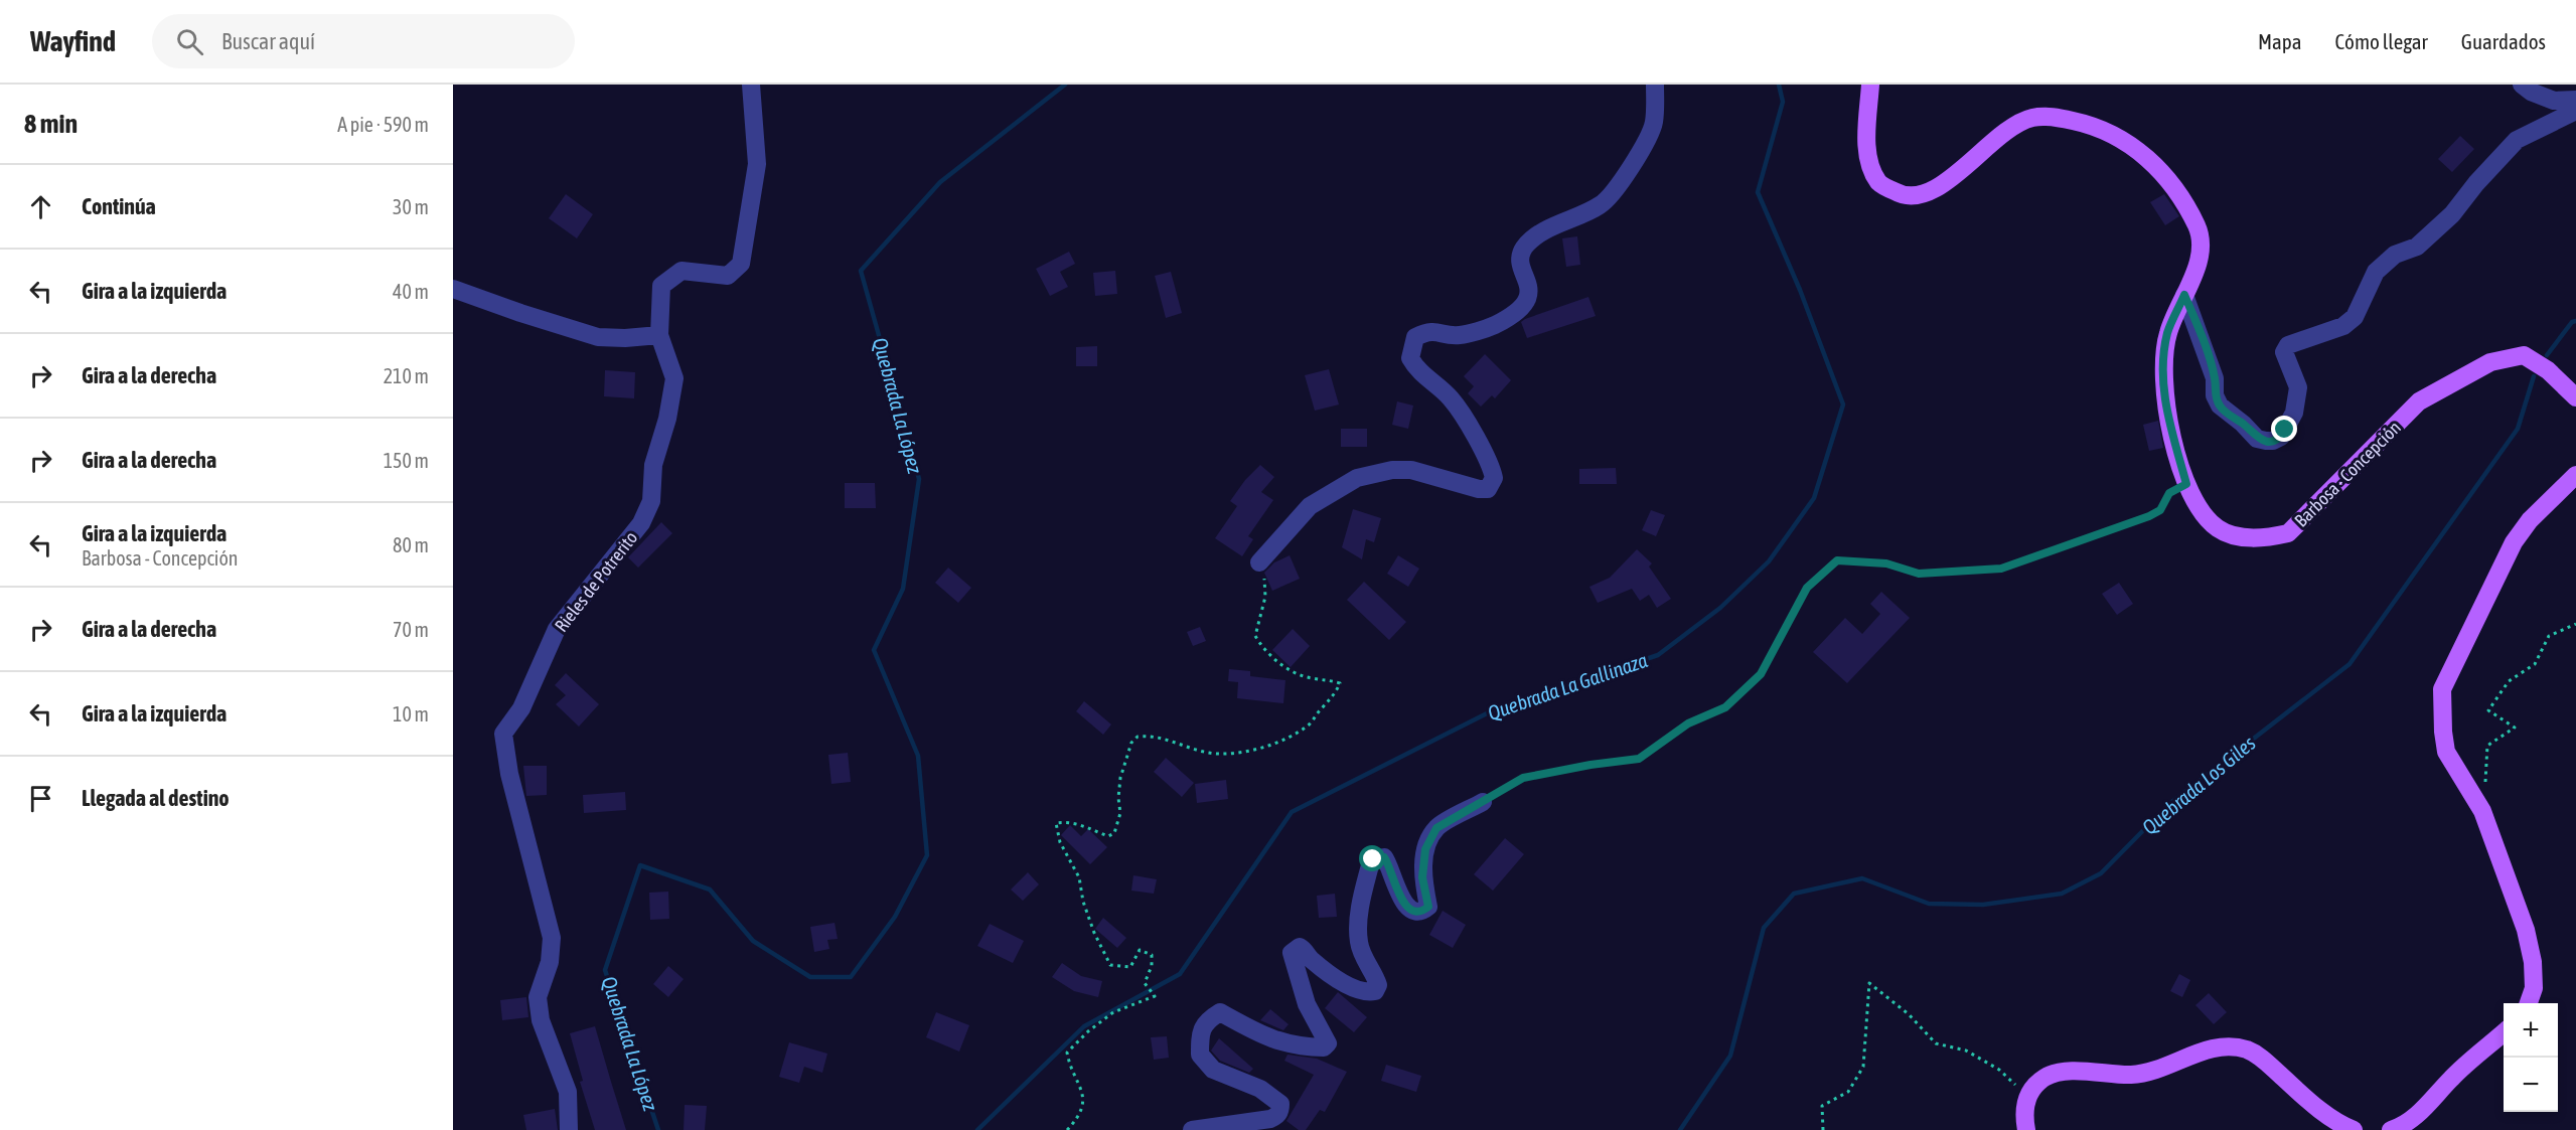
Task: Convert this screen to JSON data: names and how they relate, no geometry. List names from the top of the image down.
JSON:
{
  "streets": {
    "main road": ["Barbosa - Concepción"],
    "street": ["Rieles de Potrerito"]
  },
  "water": ["Quebrada La López", "Quebrada La Gallinaza", "Quebrada Los Giles"],
  "page": {
    "header": "Wayfind",
    "search": "Buscar aquí",
    "nav": ["Mapa", "Cómo llegar", "Guardados"],
    "heading": ["8 min", "A pie · 590 m"],
    "list": [
      ["Continúa", "30 m"],
      ["Gira a la izquierda", "40 m"],
      ["Gira a la derecha", "210 m"],
      ["Gira a la derecha", "150 m"],
      ["Gira a la izquierda", "Barbosa - Concepción", "80 m"],
      ["Gira a la derecha", "70 m"],
      ["Gira a la izquierda", "10 m"],
      "Llegada al destino"
    ],
    "map_buttons": ["+", "−"]
  }
}
